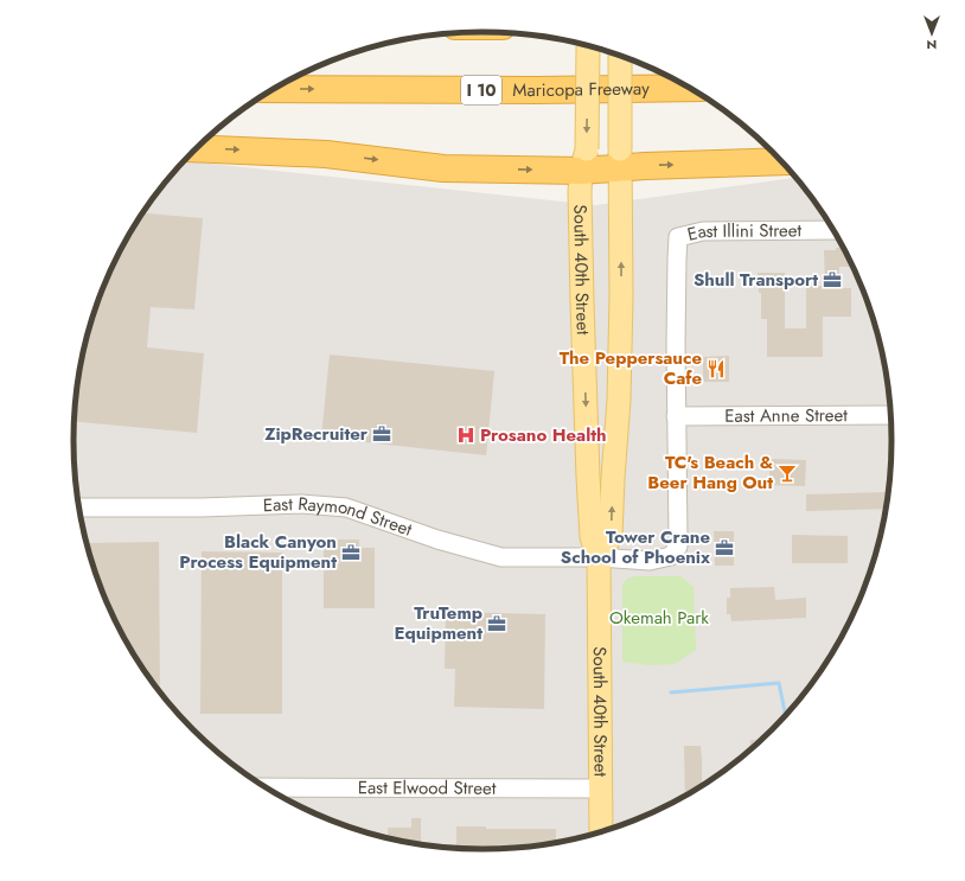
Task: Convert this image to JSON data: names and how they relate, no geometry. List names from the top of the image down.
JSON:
{
  "streets": {
    "highway": ["Maricopa Freeway", "I 10"],
    "main road": ["South 40th Street"],
    "street": [
      "East Illini Street",
      "East Anne Street",
      "East Raymond Street",
      "East Elwood Street"
    ]
  },
  "crossings": [
    ["East Illini Street", "East Anne Street"],
    ["South 40th Street", "East Raymond Street"],
    ["South 40th Street", "East Elwood Street"]
  ],
  "parks": ["Okemah Park"],
  "places": {
    "office": [
      "Shull Transport",
      "ZipRecruiter",
      "Tower Crane School of Phoenix",
      "Black Canyon Process Equipment",
      "TruTemp Equipment"
    ],
    "restaurant": ["The Peppersauce Cafe"],
    "hospital": ["Prosano Health"],
    "bar": ["TC's Beach & Beer Hang Out"]
  },
  "north": "bottom"
}
